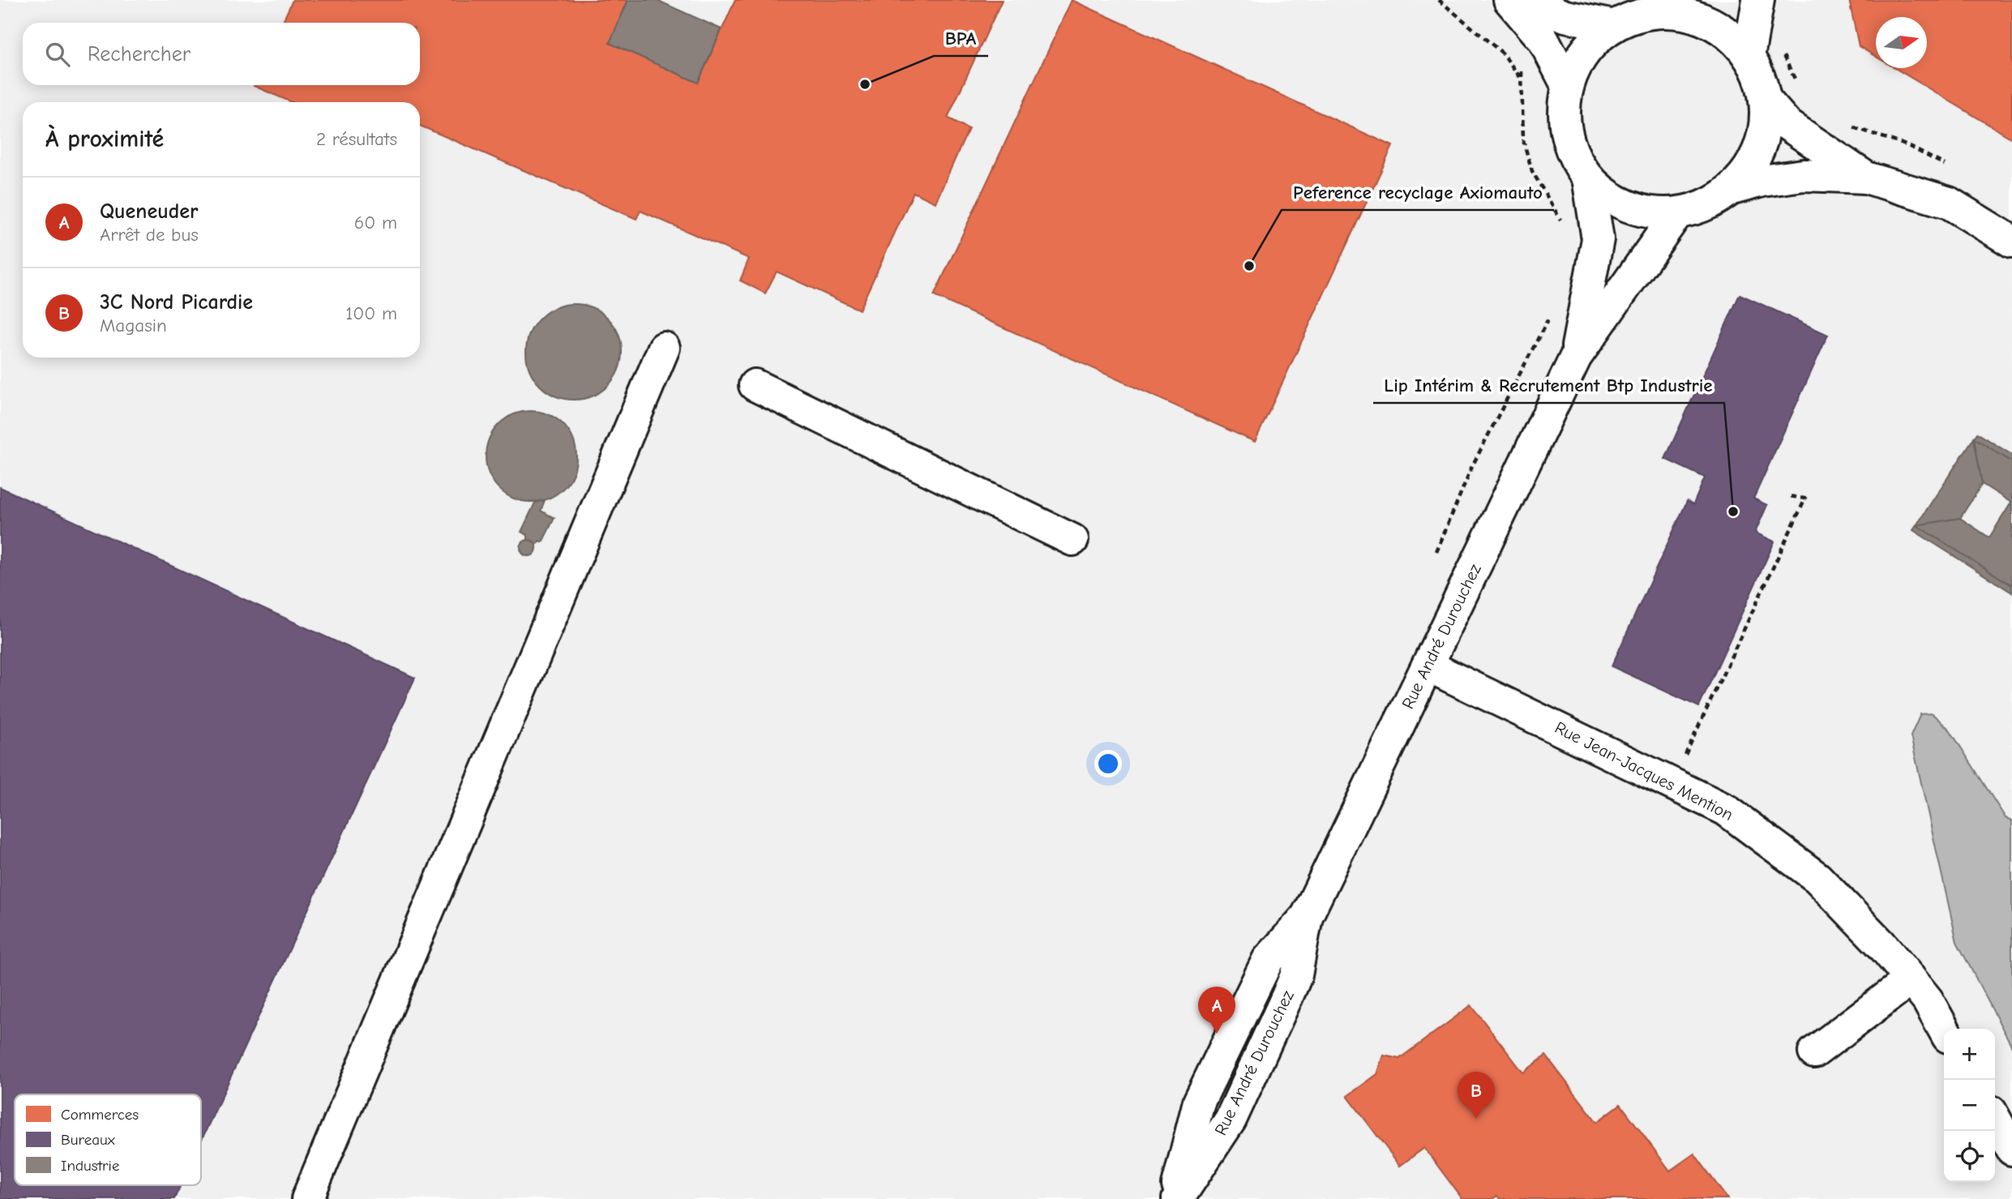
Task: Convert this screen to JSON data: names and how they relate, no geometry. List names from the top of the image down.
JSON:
{
  "streets": {
    "main road": ["Rue André Durouchez", "Rue Jean-Jacques Mention"]
  },
  "crossings": [
    ["Rue André Durouchez", "Rue Jean-Jacques Mention"]
  ],
  "places": ["BPA", "Peference recyclage Axiomauto", "Lip Intérim & Recrutement Btp Industrie"],
  "legend": ["Commerces", "Bureaux", "Industrie"],
  "north": "right",
  "page": {
    "search": "Rechercher",
    "heading": ["À proximité", "2 résultats"],
    "list": [
      {
        "mark": "A",
        "name": "Queneuder",
        "note": "Arrêt de bus",
        "value": "60 m"
      },
      {
        "mark": "B",
        "name": "3C Nord Picardie",
        "note": "Magasin",
        "value": "100 m"
      }
    ],
    "pins": ["A", "B"],
    "map_buttons": ["+", "−"]
  }
}
